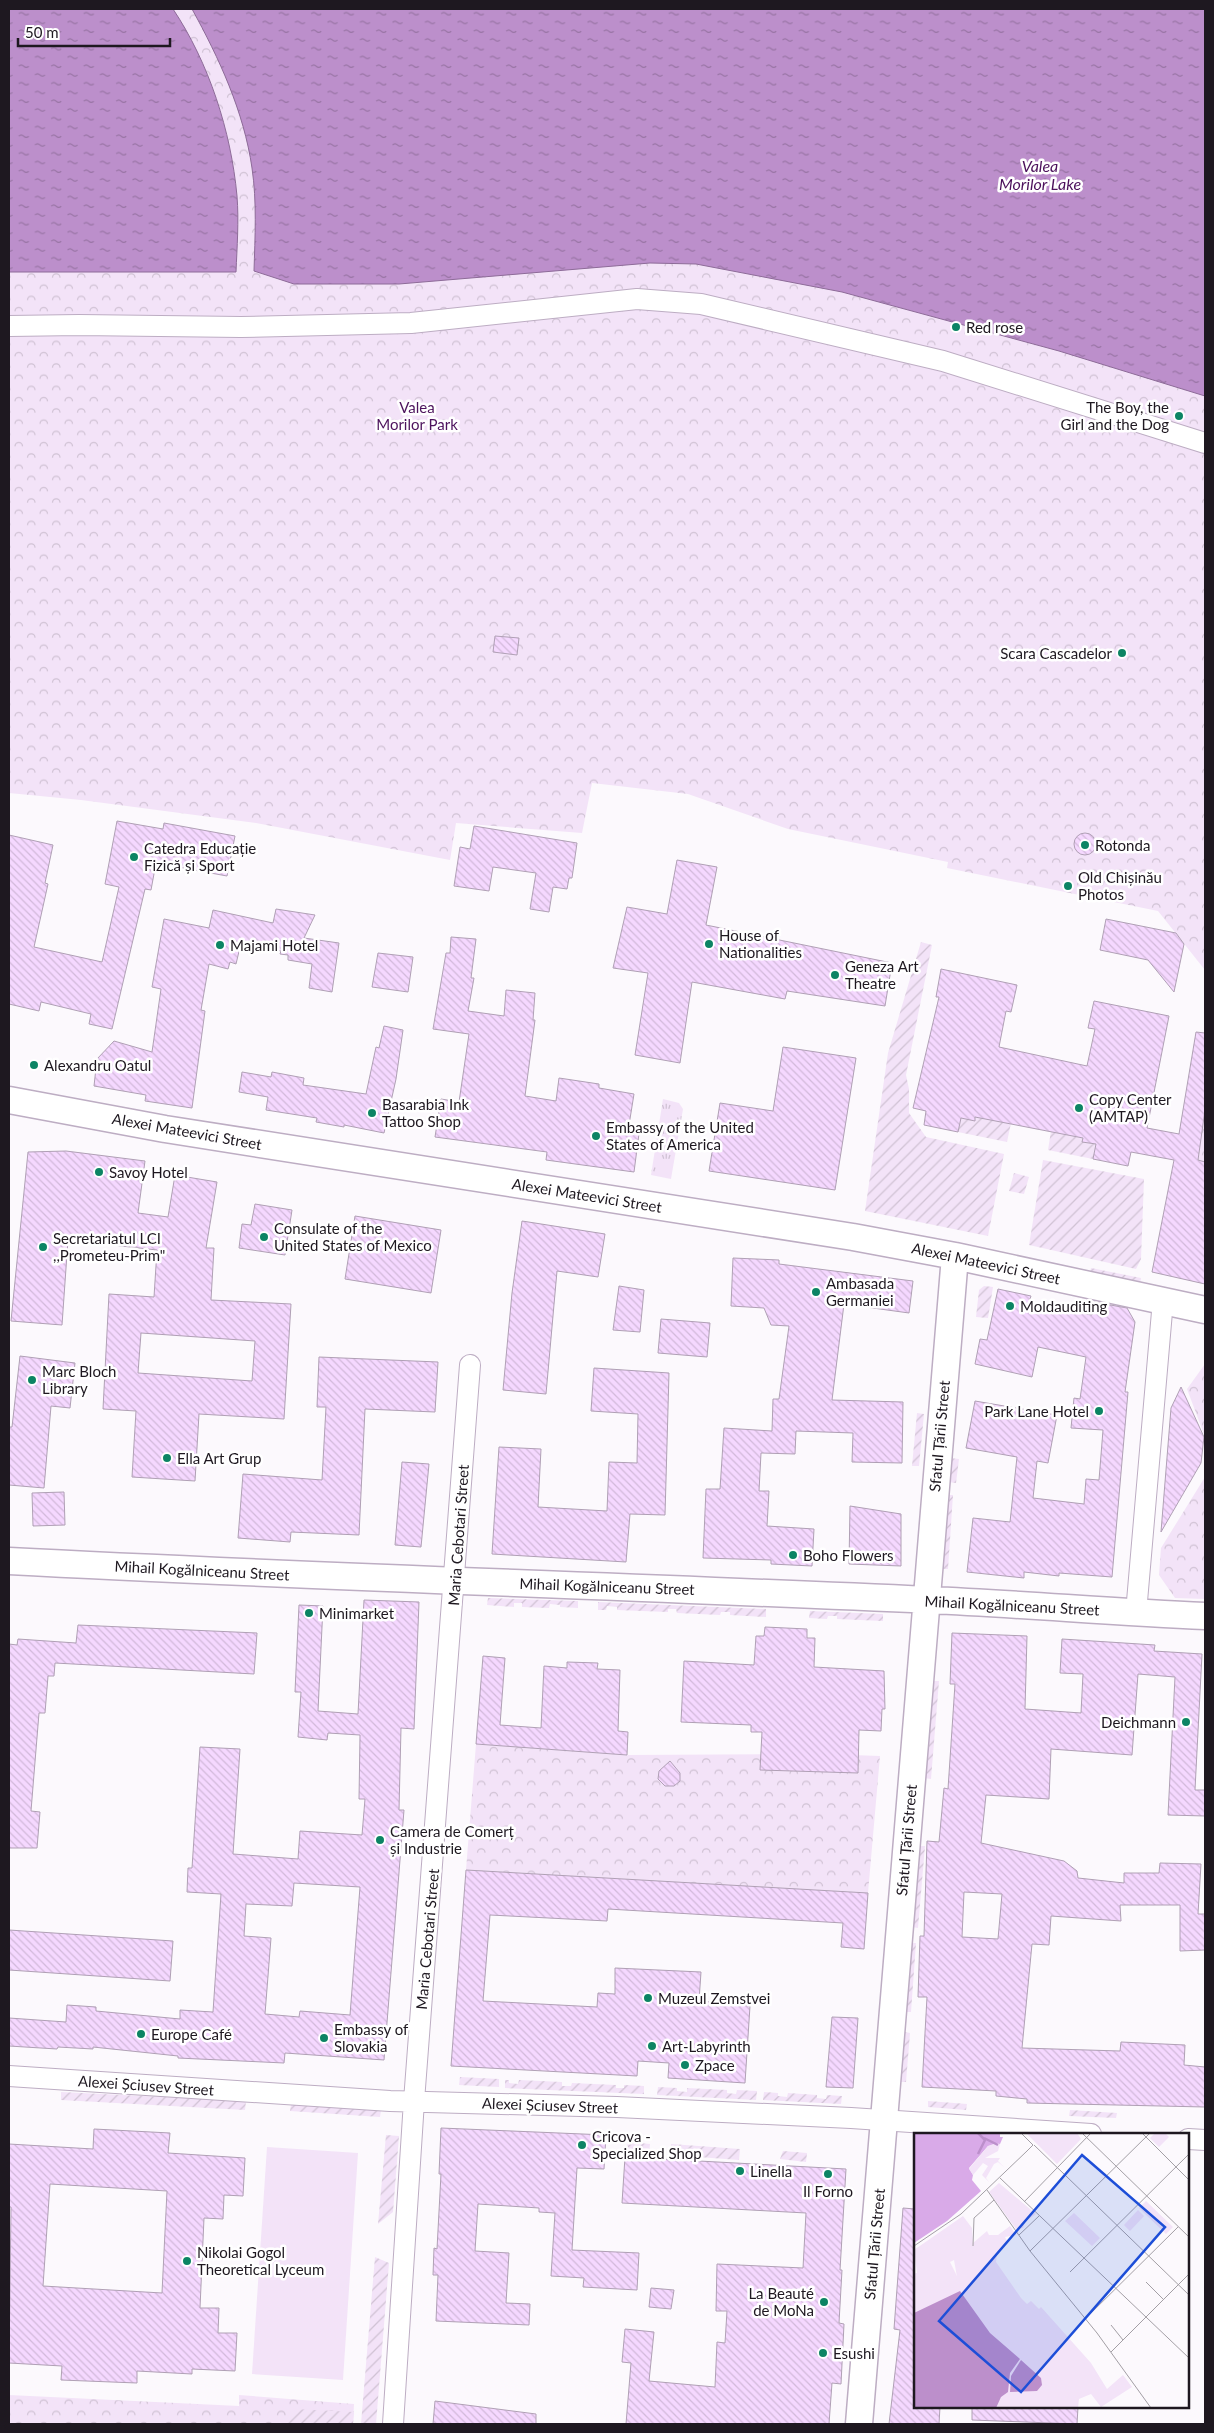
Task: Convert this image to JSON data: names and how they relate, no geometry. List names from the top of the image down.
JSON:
{
  "streets": {
    "main road": ["Alexei Mateevici Street", "Sfatul Țării Street", "Mihail Kogălniceanu Street"],
    "street": ["Maria Cebotari Street", "Alexei Șciusev Street"]
  },
  "crossings": [
    ["Alexei Mateevici Street", "Sfatul Țării Street"],
    ["Sfatul Țării Street", "Mihail Kogălniceanu Street"],
    ["Sfatul Țării Street", "Alexei Șciusev Street"],
    ["Maria Cebotari Street", "Mihail Kogălniceanu Street"],
    ["Maria Cebotari Street", "Alexei Șciusev Street"]
  ],
  "water": ["Valea Morilor Lake"],
  "parks": ["Valea Morilor Park"],
  "places": [
    "Red rose",
    "The Boy, the Girl and the Dog",
    "Scara Cascadelor",
    "Rotonda",
    "Catedra Educație Fizică și Sport",
    "Old Chișinău Photos",
    "House of Nationalities",
    "Majami Hotel",
    "Geneza Art Theatre",
    "Alexandru Oatul",
    "Copy Center (AMTAP)",
    "Basarabia Ink Tattoo Shop",
    "Embassy of the United States of America",
    "Savoy Hotel",
    "Consulate of the United States of Mexico",
    "Secretariatul LCI ,,Prometeu-Prim\"",
    "Ambasada Germaniei",
    "Moldauditing",
    "Marc Bloch Library",
    "Park Lane Hotel",
    "Ella Art Grup",
    "Boho Flowers",
    "Minimarket",
    "Deichmann",
    "Camera de Comerț și Industrie",
    "Muzeul Zemstvei",
    "Europe Café",
    "Embassy of Slovakia",
    "Art-Labyrinth",
    "Zpace",
    "Cricova - Specialized Shop",
    "Linella",
    "Il Forno",
    "Nikolai Gogol Theoretical Lyceum",
    "La Beauté de MoNa",
    "Esushi"
  ],
  "scale_bar": "50 m"
}
